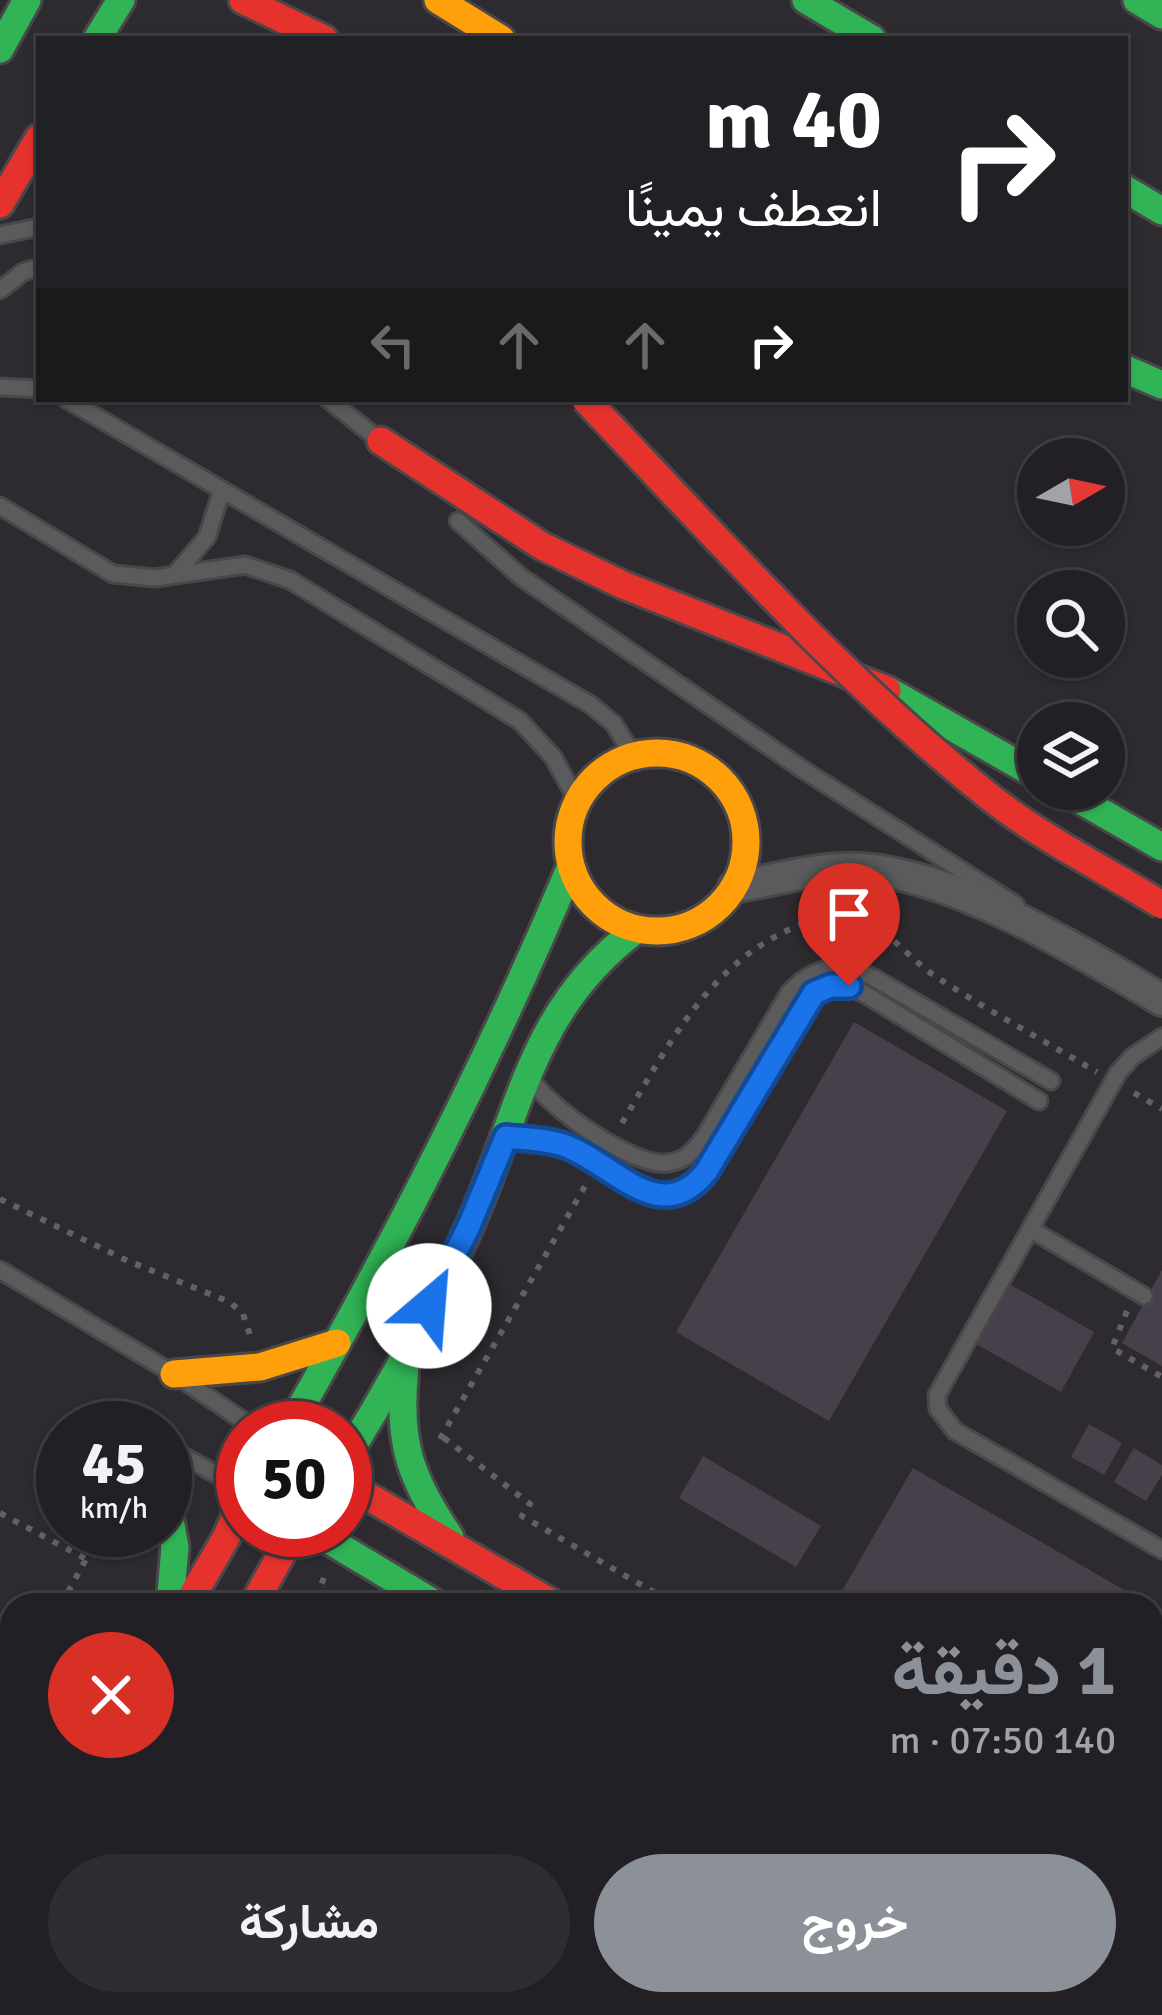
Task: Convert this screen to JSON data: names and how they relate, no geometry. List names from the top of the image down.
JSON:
{
  "north": "right",
  "page": {
    "turn": ["40 m", "انعطف يمينًا"],
    "speed": "45 km/h",
    "limit": "50",
    "heading": ["1 دقيقة", "140 m · 07:50"],
    "buttons": ["خروج", "مشاركة"]
  }
}
